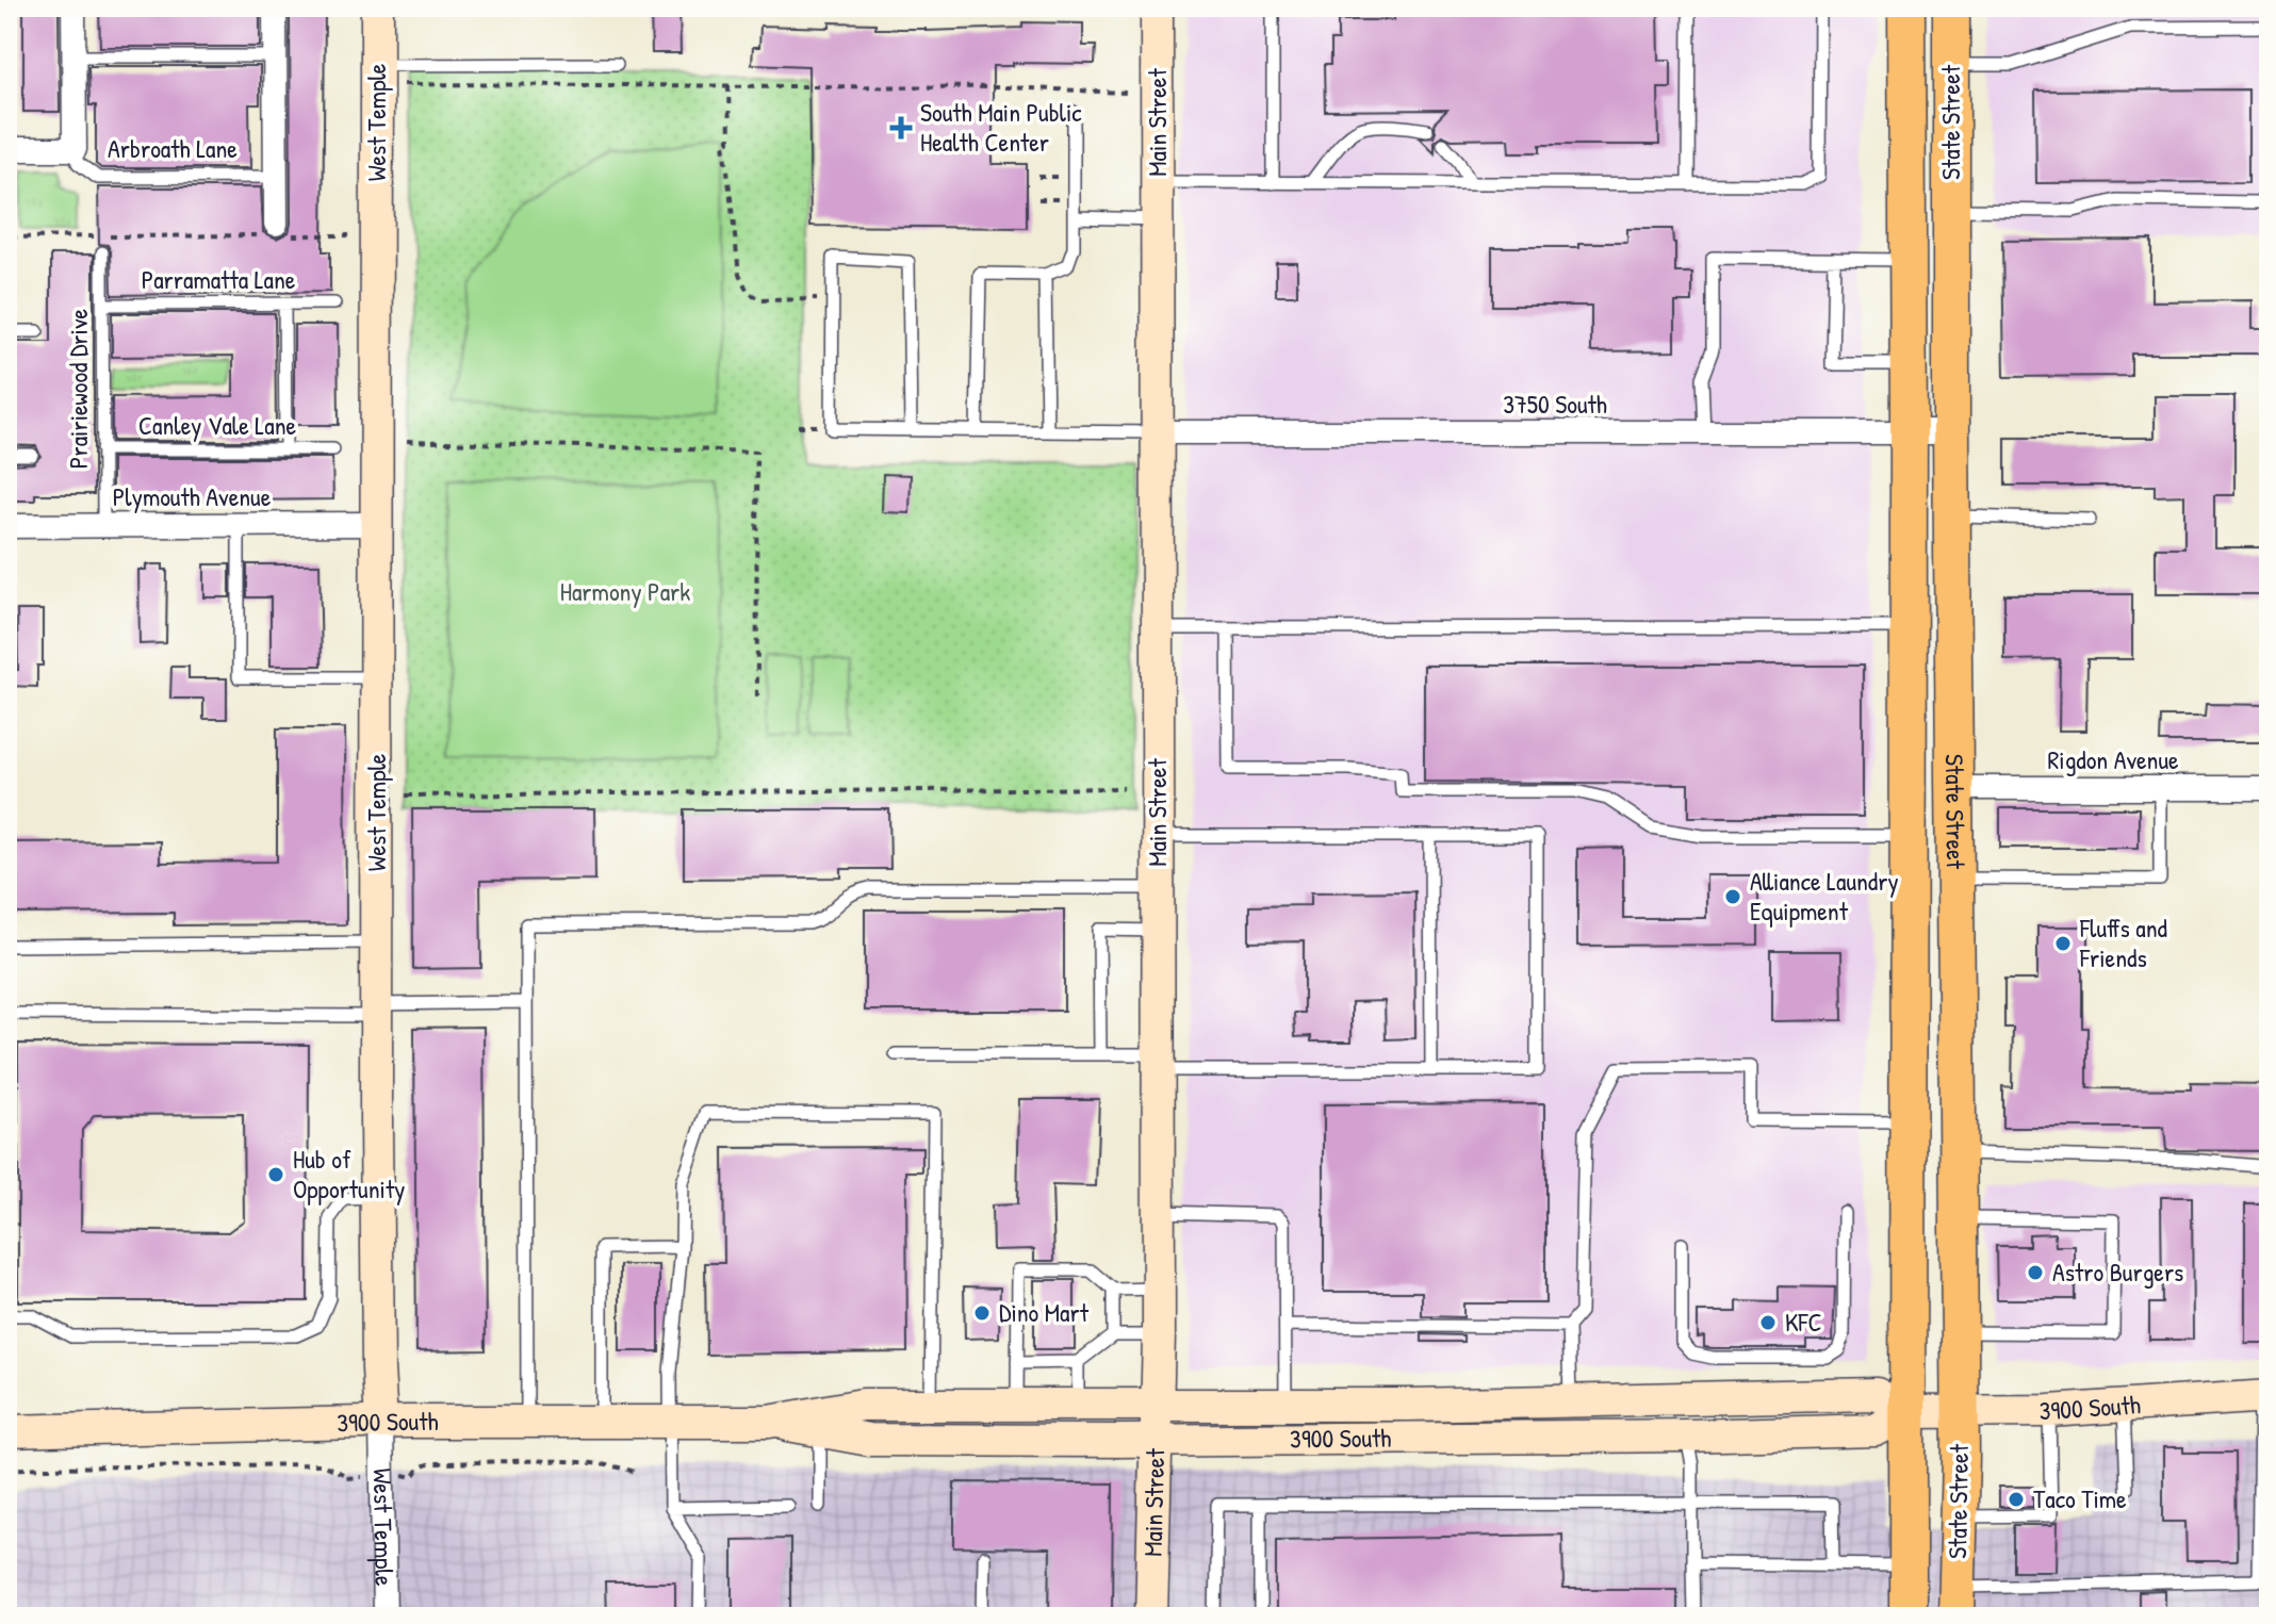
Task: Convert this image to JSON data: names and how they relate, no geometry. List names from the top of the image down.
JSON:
{
  "streets": {
    "main road": [
      "West Temple",
      "Main Street",
      "State Street",
      "3900 South"
    ],
    "street": [
      "Arbroath Lane",
      "3750 South",
      "Plymouth Avenue",
      "Rigdon Avenue"
    ],
    "lane": ["Parramatta Lane", "Prairiewood Drive", "Canley Vale Lane"]
  },
  "crossings": [
    ["West Temple", "Plymouth Avenue"],
    ["West Temple", "3900 South"],
    ["Main Street", "3750 South"],
    ["Main Street", "3900 South"],
    ["State Street", "3750 South"],
    ["State Street", "Rigdon Avenue"],
    ["State Street", "3900 South"],
    ["Parramatta Lane", "Prairiewood Drive"],
    ["Prairiewood Drive", "Canley Vale Lane"],
    ["Prairiewood Drive", "Plymouth Avenue"]
  ],
  "parks": ["Harmony Park"],
  "places": {
    "health": ["South Main Public Health Center"],
    "other": [
      "Alliance Laundry Equipment",
      "Fluffs and Friends",
      "Hub of Opportunity",
      "Astro Burgers",
      "Dino Mart",
      "KFC",
      "Taco Time"
    ]
  }
}
